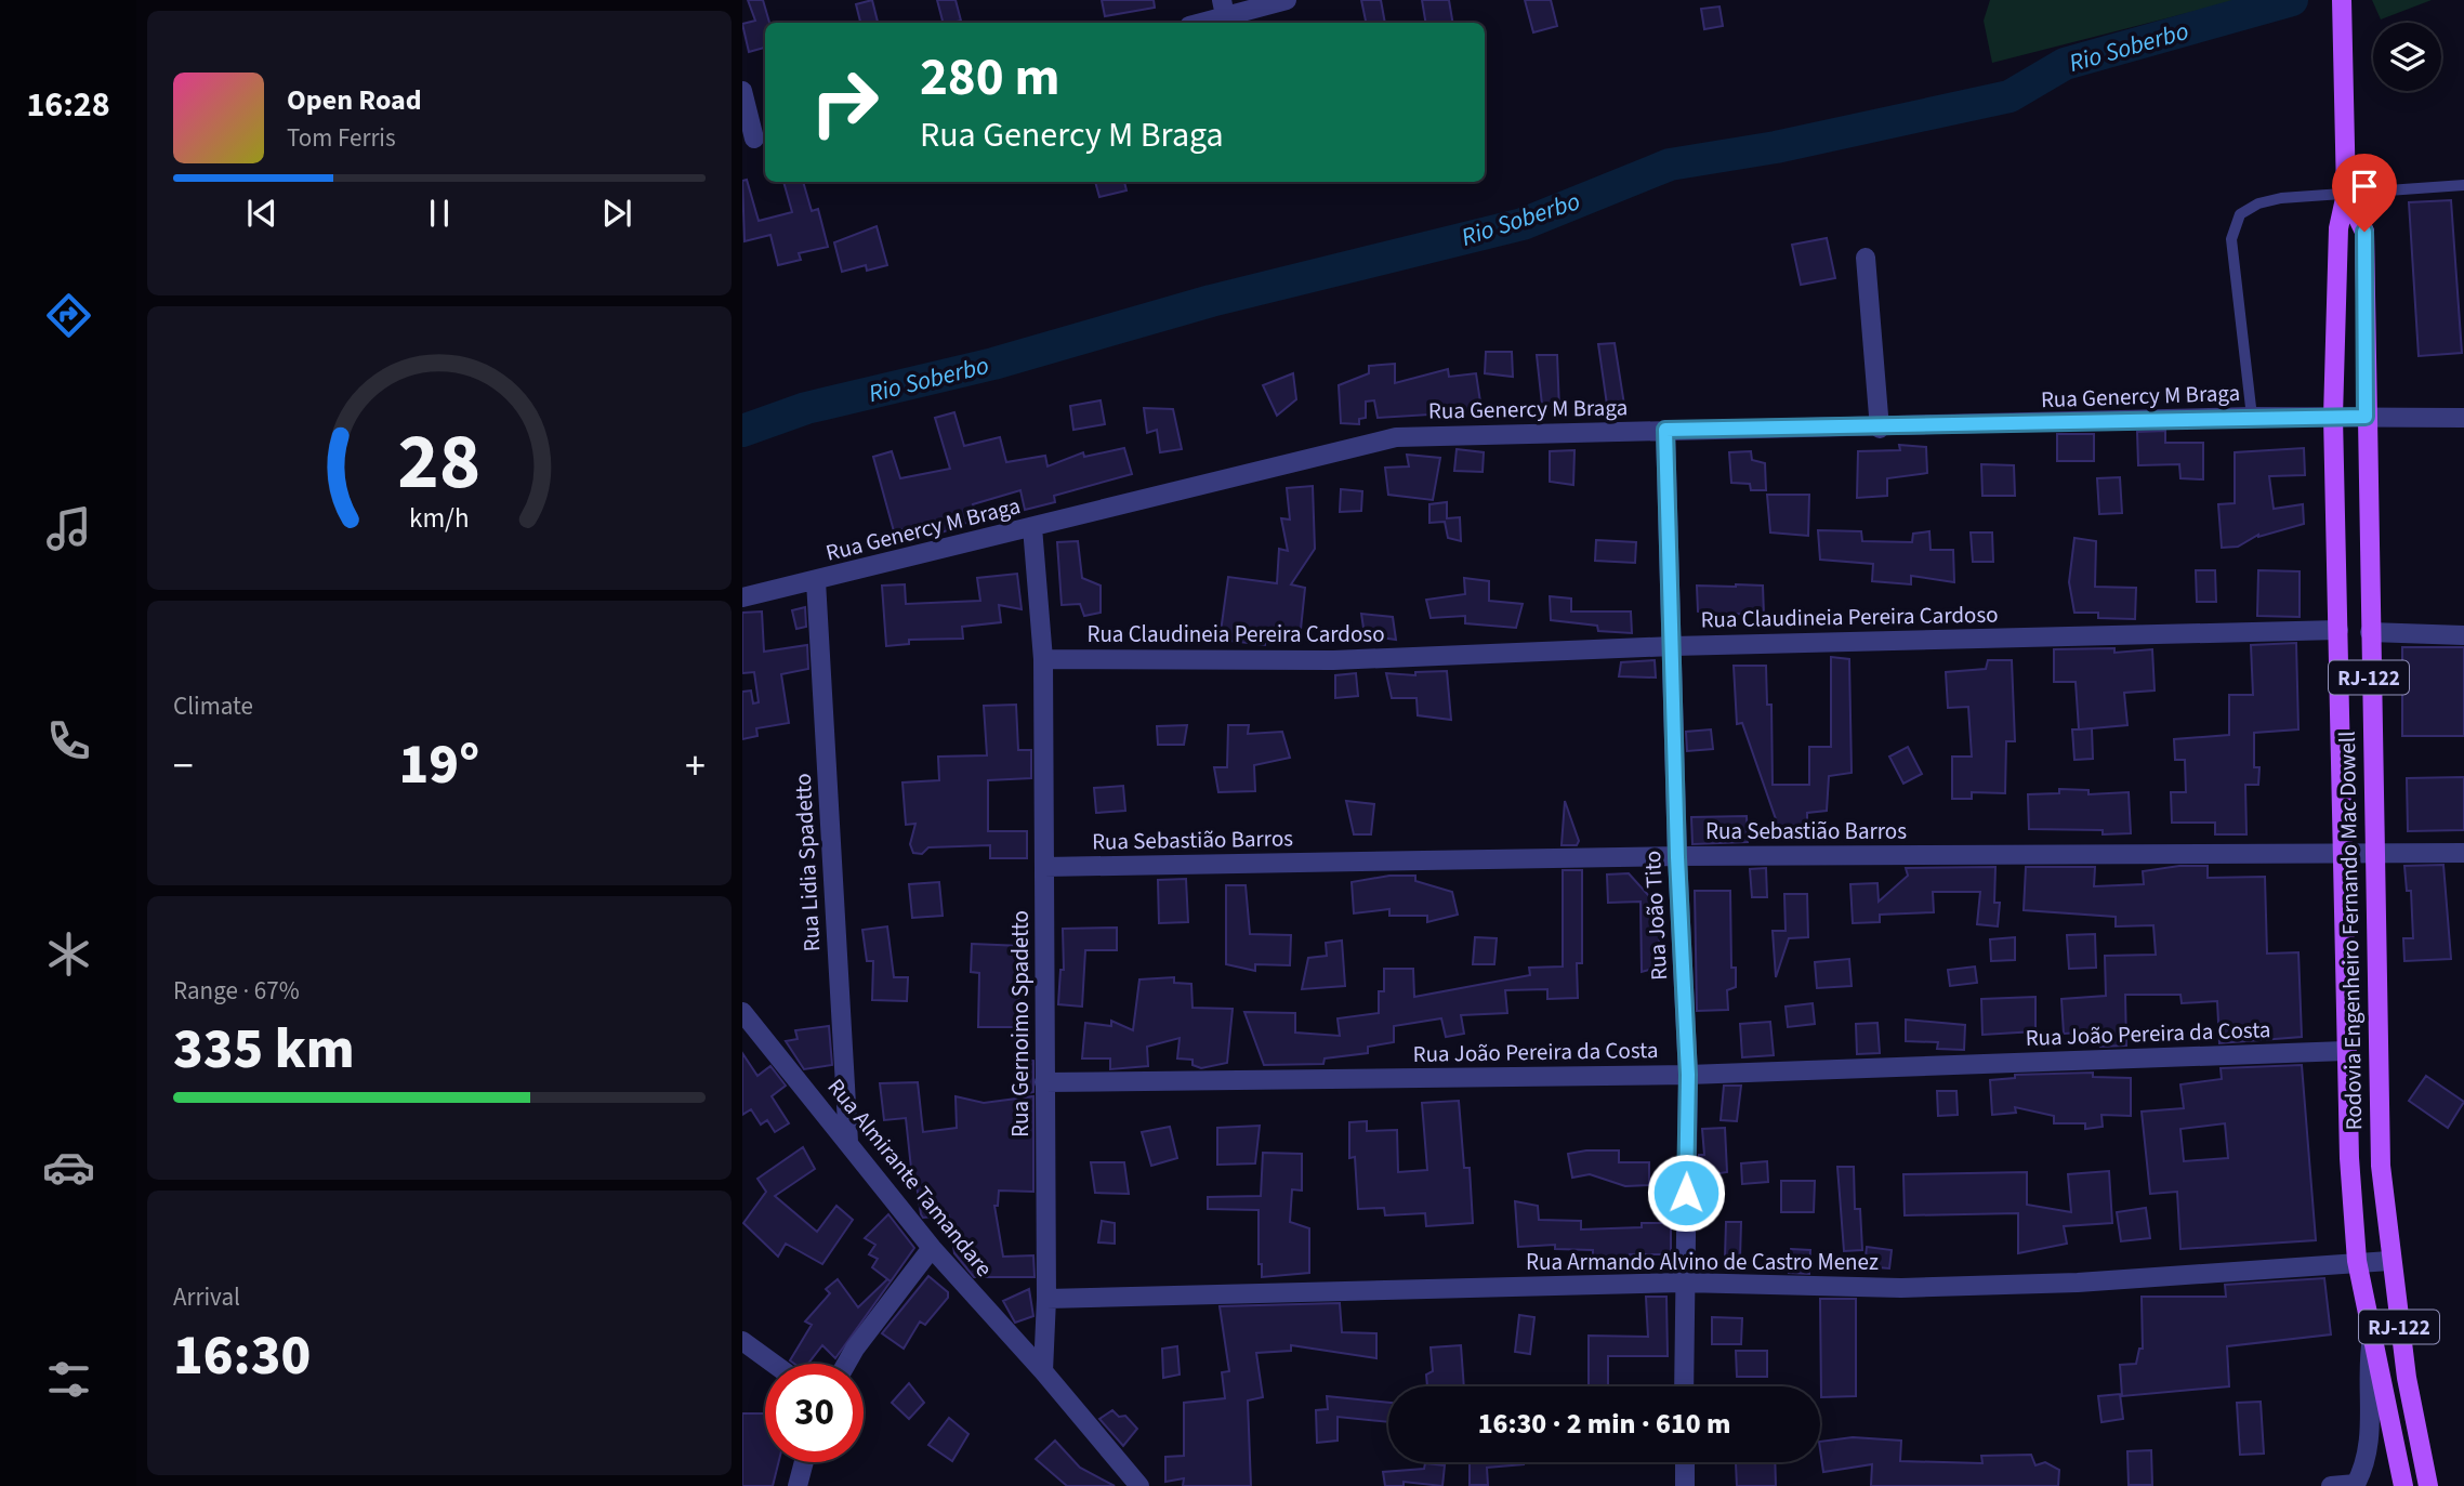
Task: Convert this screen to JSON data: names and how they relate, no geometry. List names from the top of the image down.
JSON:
{
  "streets": {
    "main road": ["RJ-122", "Rodovia Engenheiro Fernando Mac Dowell"],
    "street": [
      "Rua Genercy M Braga",
      "Rua Claudineia Pereira Cardoso",
      "Rua Sebastião Barros",
      "Rua Lidia Spadetto",
      "Rua João Tito",
      "Rua Gernoimo Spadetto",
      "Rua João Pereira da Costa",
      "Rua Almirante Tamandare",
      "Rua Armando Alvino de Castro Menez"
    ]
  },
  "crossings": [
    ["Rua Genercy M Braga", "Rua Lidia Spadetto"],
    ["Rua Genercy M Braga", "Rua João Tito"],
    ["Rua Genercy M Braga", "Rodovia Engenheiro Fernando Mac Dowell"],
    ["Rua Genercy M Braga", "Rua Gernoimo Spadetto"],
    ["Rua Claudineia Pereira Cardoso", "Rua João Tito"],
    ["Rua Claudineia Pereira Cardoso", "Rodovia Engenheiro Fernando Mac Dowell"],
    ["Rua Claudineia Pereira Cardoso", "Rua Gernoimo Spadetto"],
    ["Rua Sebastião Barros", "Rua João Tito"],
    ["Rua Sebastião Barros", "Rodovia Engenheiro Fernando Mac Dowell"],
    ["Rua Sebastião Barros", "Rua Gernoimo Spadetto"],
    ["Rua Lidia Spadetto", "Rua Almirante Tamandare"],
    ["Rua João Tito", "Rua João Pereira da Costa"],
    ["Rua João Tito", "Rua Armando Alvino de Castro Menez"],
    ["Rodovia Engenheiro Fernando Mac Dowell", "Rua João Pereira da Costa"],
    ["Rodovia Engenheiro Fernando Mac Dowell", "Rua Armando Alvino de Castro Menez"],
    ["Rua Gernoimo Spadetto", "Rua João Pereira da Costa"],
    ["Rua Gernoimo Spadetto", "Rua Almirante Tamandare"],
    ["Rua Gernoimo Spadetto", "Rua Armando Alvino de Castro Menez"]
  ],
  "water": ["Rio Soberbo"],
  "page": {
    "tabs": "16:28",
    "turn": ["280 m", "Rua Genercy M Braga"],
    "song": ["Open Road", "Tom Ferris"],
    "tile": [
      "Climate",
      ["Range · 67%", "335 km"],
      ["Arrival", "16:30"]
    ],
    "heat": ["−", "19°", "+"],
    "limit": "30",
    "trip": "16:30 · 2 min · 610 m",
    "gauge": ["28", "km/h"]
  }
}
